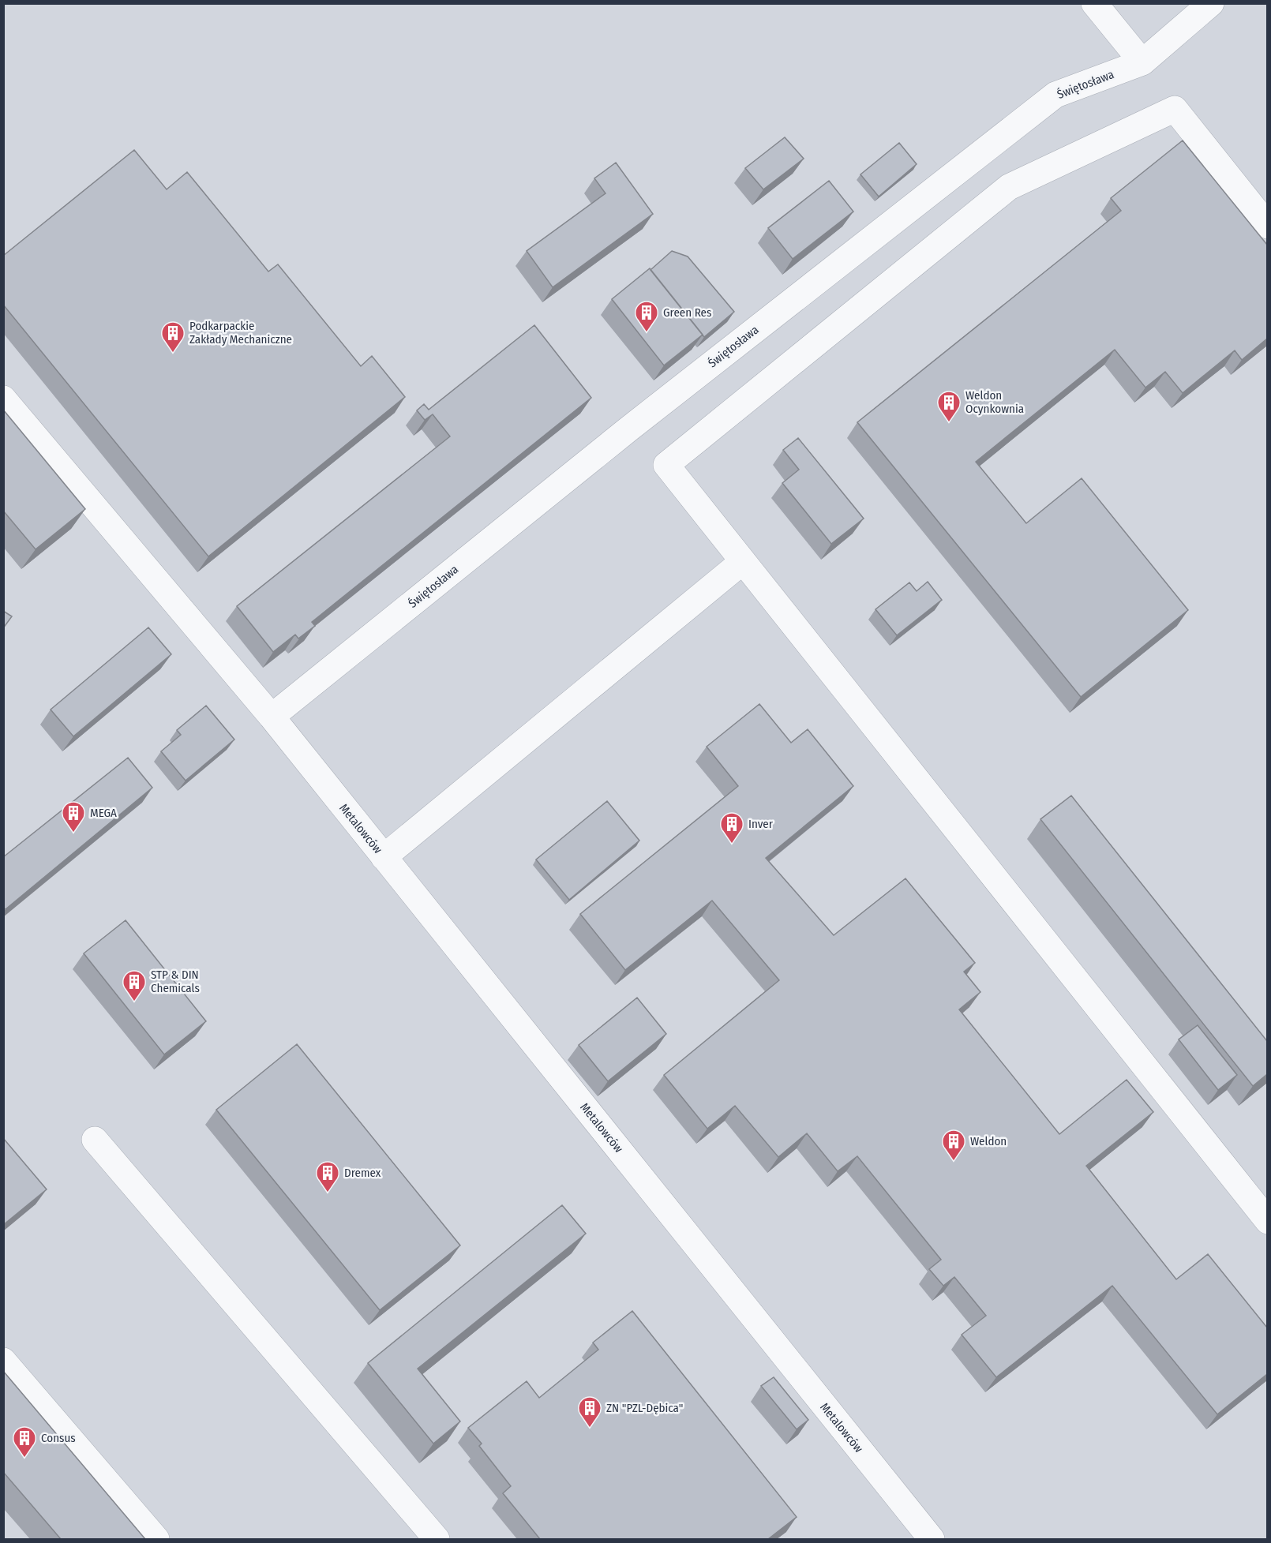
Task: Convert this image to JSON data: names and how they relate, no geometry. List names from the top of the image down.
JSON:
{
  "streets": {
    "street": ["Świętosława", "Metalowców"]
  },
  "crossings": [
    ["Świętosława", "Metalowców"]
  ],
  "places": {
    "building": [
      "Green Res",
      "Podkarpackie Zakłady Mechaniczne",
      "Weldon Ocynkownia",
      "MEGA",
      "Inver",
      "STP & DIN Chemicals",
      "Weldon",
      "Dremex",
      "ZN \"PZL-Dębica\"",
      "Consus"
    ]
  }
}
